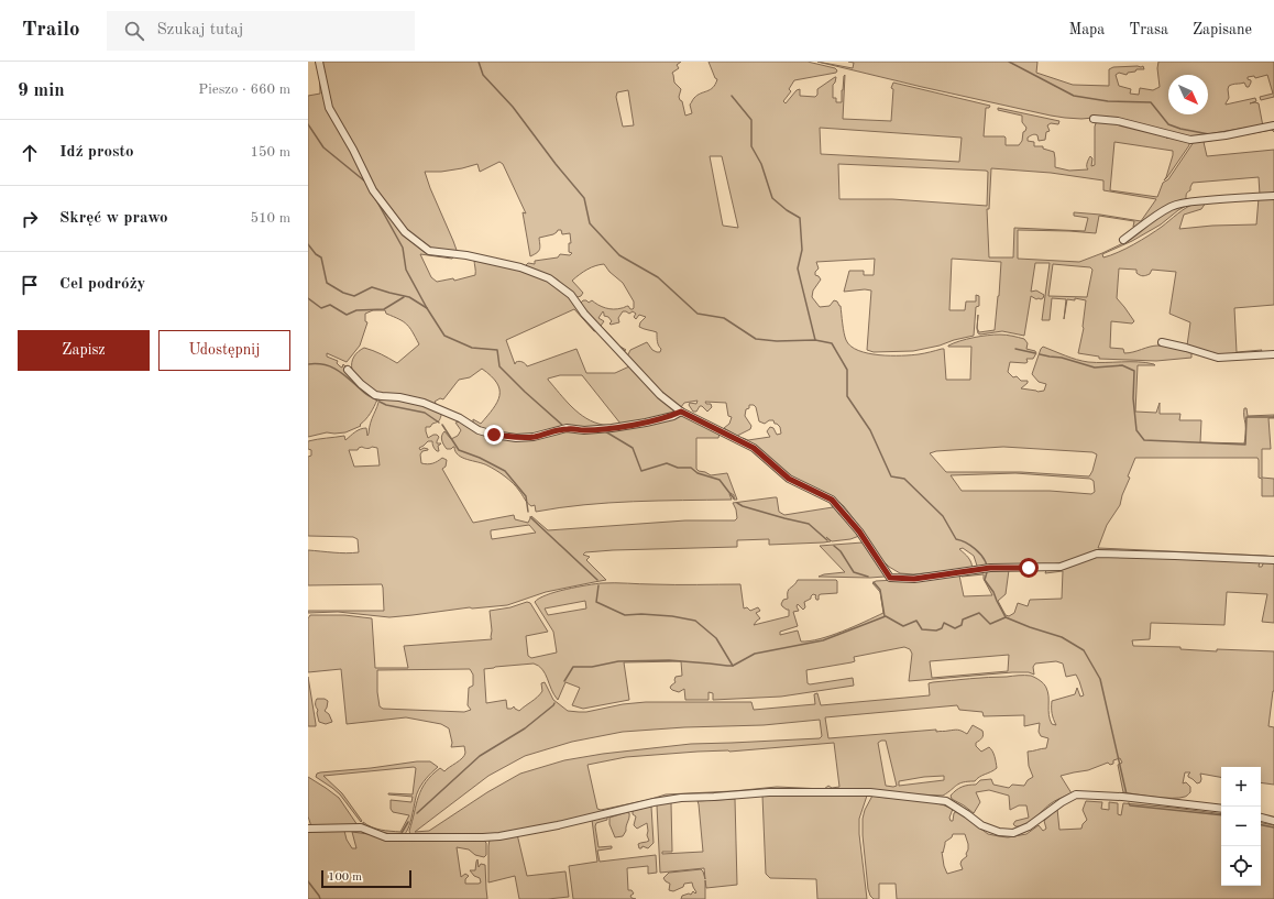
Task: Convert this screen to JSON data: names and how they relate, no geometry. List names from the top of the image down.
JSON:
{
  "scale_bar": "100 m",
  "north": "bottom right",
  "page": {
    "header": "Trailo",
    "search": "Szukaj tutaj",
    "nav": ["Mapa", "Trasa", "Zapisane"],
    "heading": ["9 min", "Pieszo · 660 m"],
    "list": [
      ["Idź prosto", "150 m"],
      ["Skręć w prawo", "510 m"],
      "Cel podróży"
    ],
    "buttons": ["Zapisz", "Udostępnij"],
    "map_buttons": ["+", "−"],
    "scale": "100 m"
  }
}
